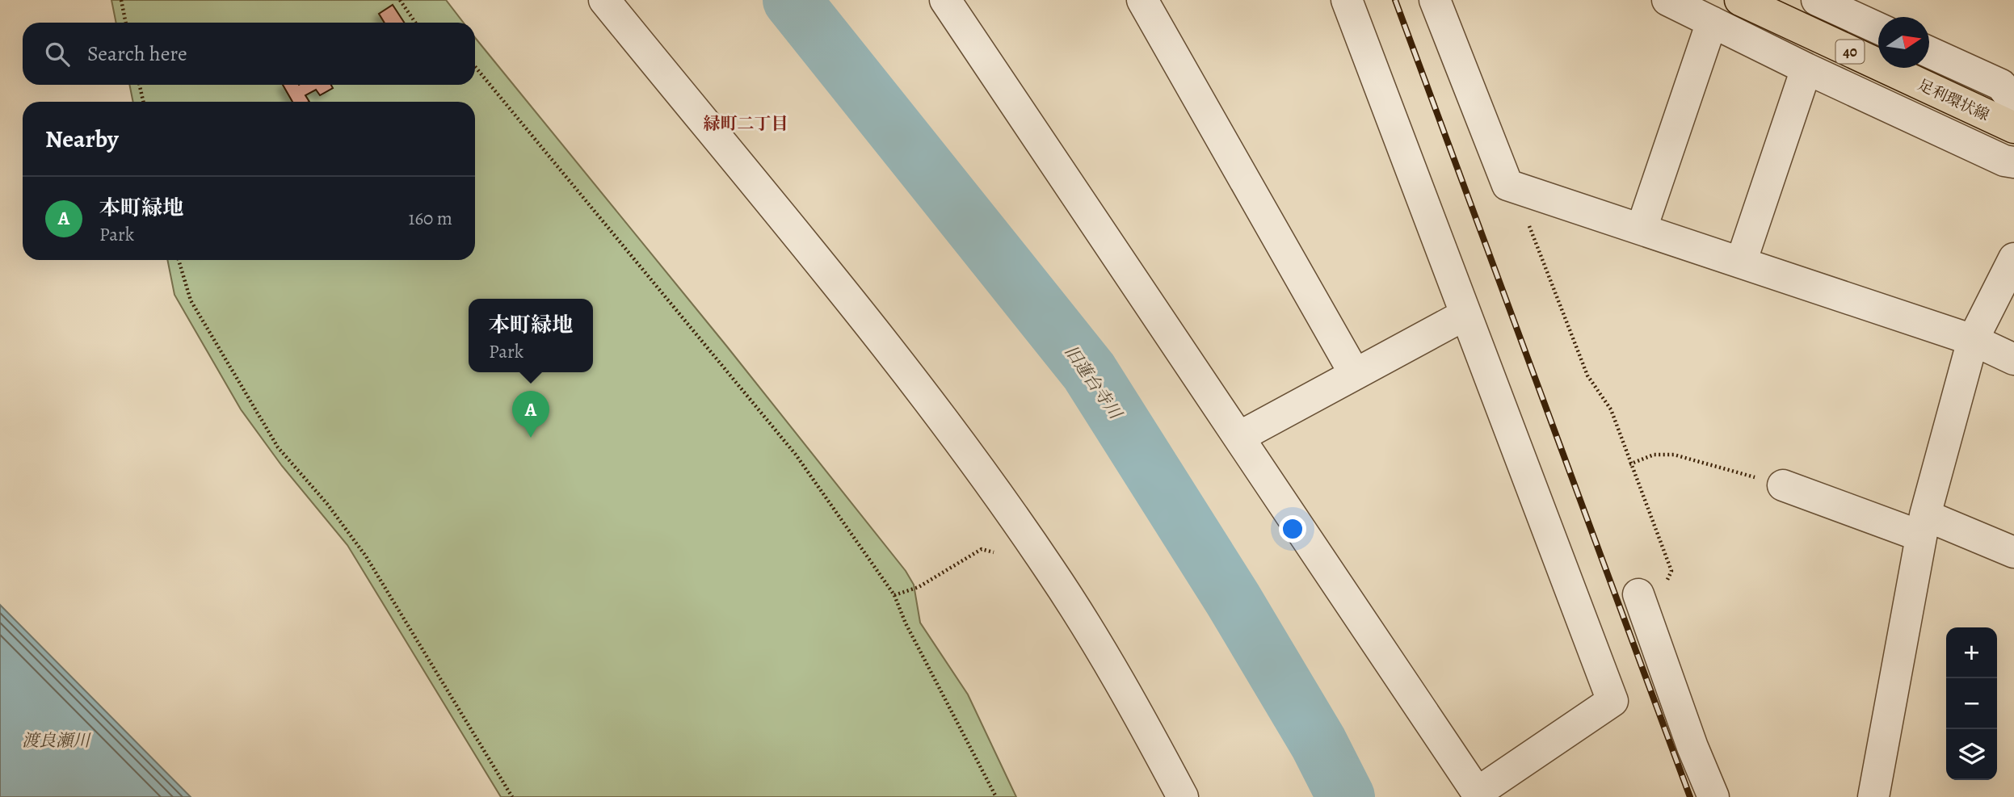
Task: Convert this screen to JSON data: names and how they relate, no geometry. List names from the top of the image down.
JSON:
{
  "streets": {
    "main road": ["40", "足利環状線"]
  },
  "districts": ["緑町二丁目"],
  "water": ["旧蓮台寺川", "渡良瀬川"],
  "north": "right",
  "page": {
    "search": "Search here",
    "heading": "Nearby",
    "list": [
      {
        "mark": "A",
        "name": "本町緑地",
        "note": "Park",
        "value": "160 m"
      }
    ],
    "popup": ["本町緑地", "Park"],
    "pins": "A",
    "map_buttons": ["+", "−"]
  }
}
